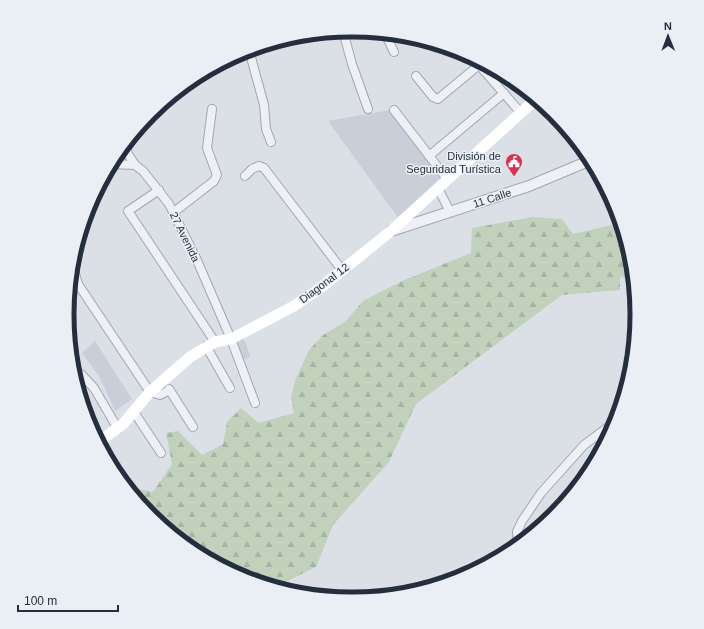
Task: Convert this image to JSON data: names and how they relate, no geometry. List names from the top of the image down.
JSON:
{
  "streets": {
    "main road": ["Diagonal 12"],
    "street": ["11 Calle", "27 Avenida"]
  },
  "crossings": [
    ["11 Calle", "Diagonal 12"],
    ["27 Avenida", "Diagonal 12"]
  ],
  "places": {
    "public building": ["División de Seguridad Turística"]
  },
  "scale_bar": "100 m",
  "north": "top"
}
